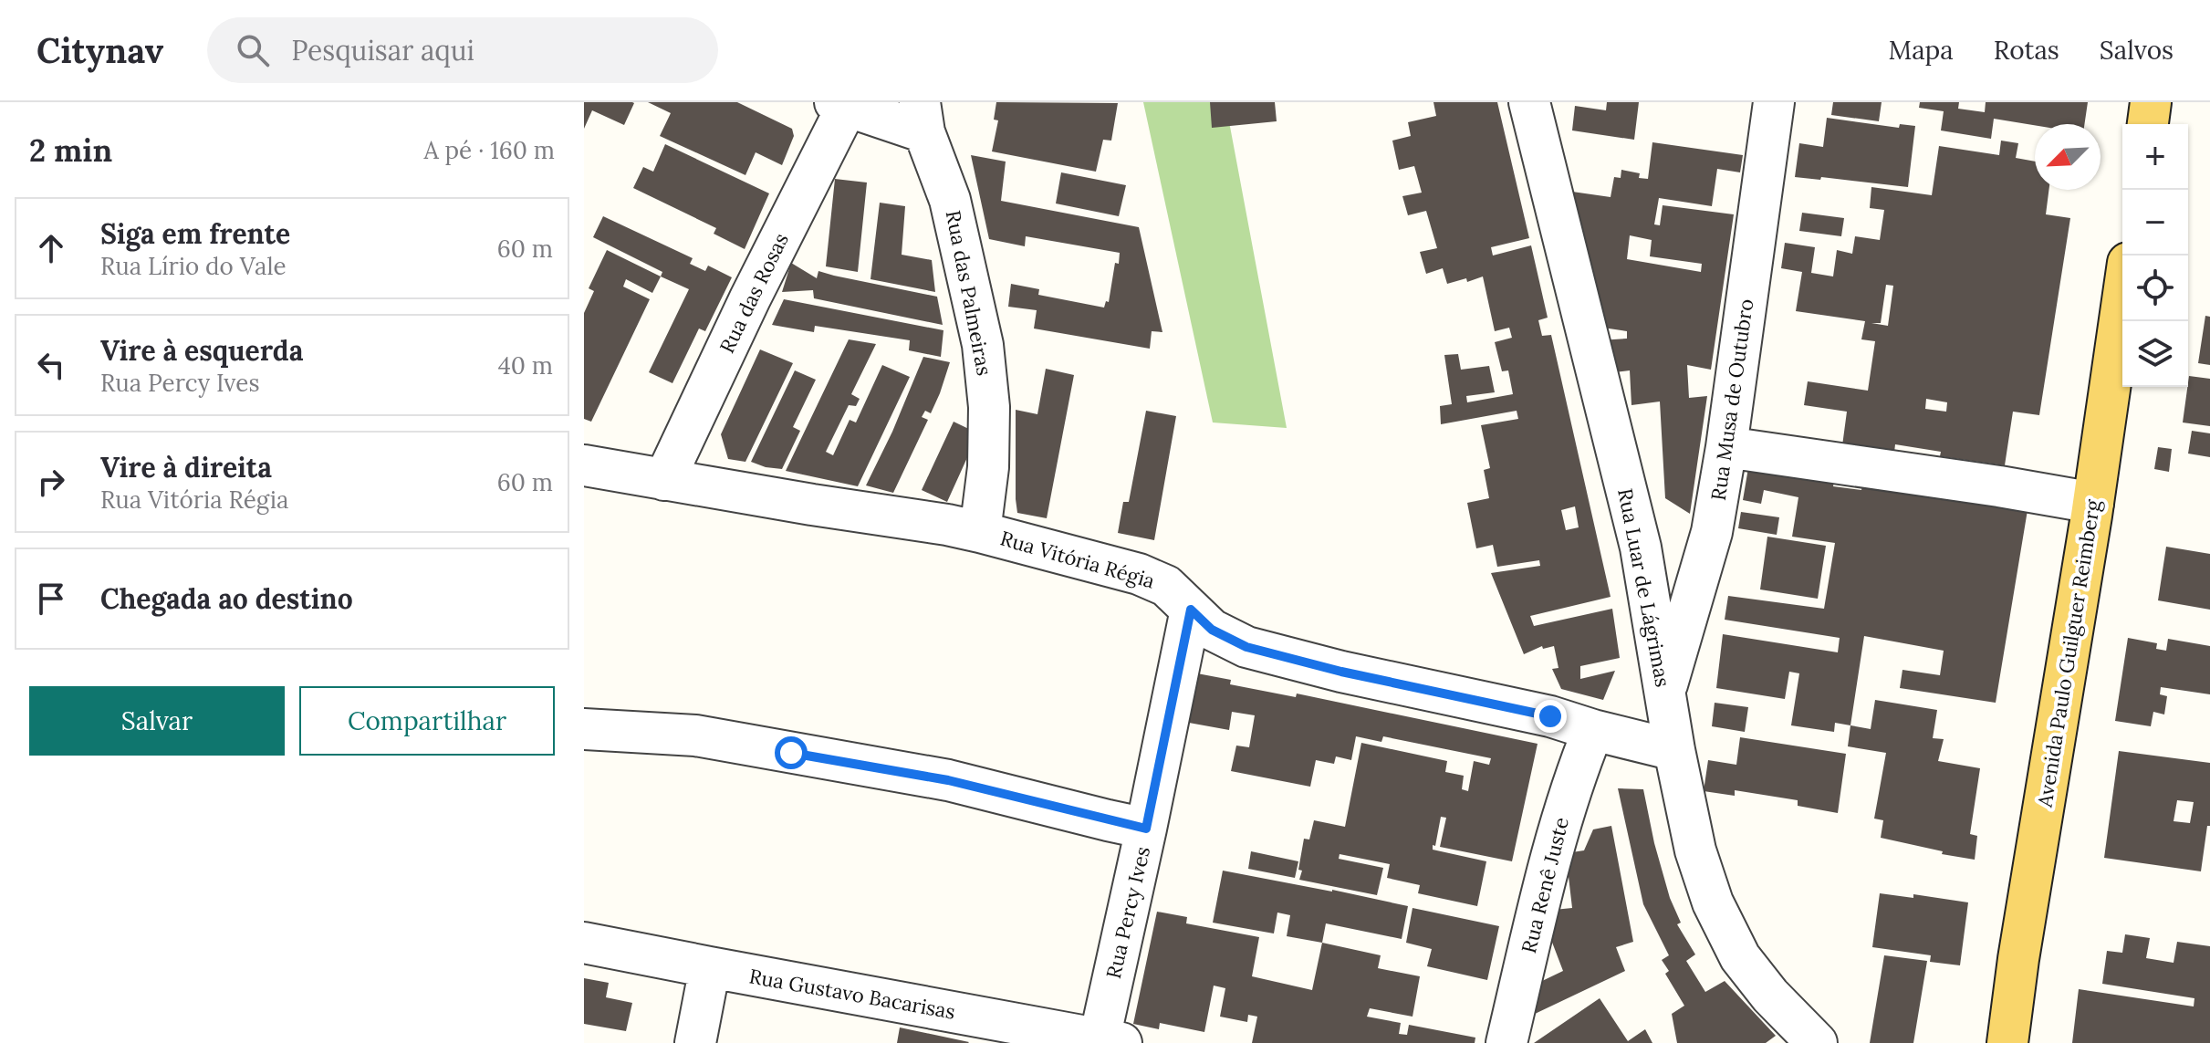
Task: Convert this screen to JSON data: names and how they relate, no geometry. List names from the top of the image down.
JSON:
{
  "streets": {
    "main road": ["Avenida Paulo Guilguer Reimberg"],
    "street": [
      "Rua das Rosas",
      "Rua das Palmeiras",
      "Rua Musa de Outubro",
      "Rua Vitória Régia",
      "Rua Luar de Lágrimas",
      "Rua Renê Juste",
      "Rua Percy Ives",
      "Rua Gustavo Bacarisas"
    ]
  },
  "crossings": [
    ["Rua das Rosas", "Rua Vitória Régia"],
    ["Rua das Palmeiras", "Rua Vitória Régia"],
    ["Rua Musa de Outubro", "Rua Luar de Lágrimas"],
    ["Rua Vitória Régia", "Rua Luar de Lágrimas"],
    ["Rua Vitória Régia", "Rua Renê Juste"],
    ["Rua Vitória Régia", "Rua Percy Ives"],
    ["Rua Percy Ives", "Rua Gustavo Bacarisas"]
  ],
  "north": "bottom left",
  "page": {
    "header": "Citynav",
    "search": "Pesquisar aqui",
    "nav": ["Mapa", "Rotas", "Salvos"],
    "heading": ["2 min", "A pé · 160 m"],
    "map_buttons": ["+", "−"],
    "list": [
      ["Siga em frente", "Rua Lírio do Vale", "60 m"],
      ["Vire à esquerda", "Rua Percy Ives", "40 m"],
      ["Vire à direita", "Rua Vitória Régia", "60 m"],
      "Chegada ao destino"
    ],
    "buttons": ["Salvar", "Compartilhar"]
  }
}
